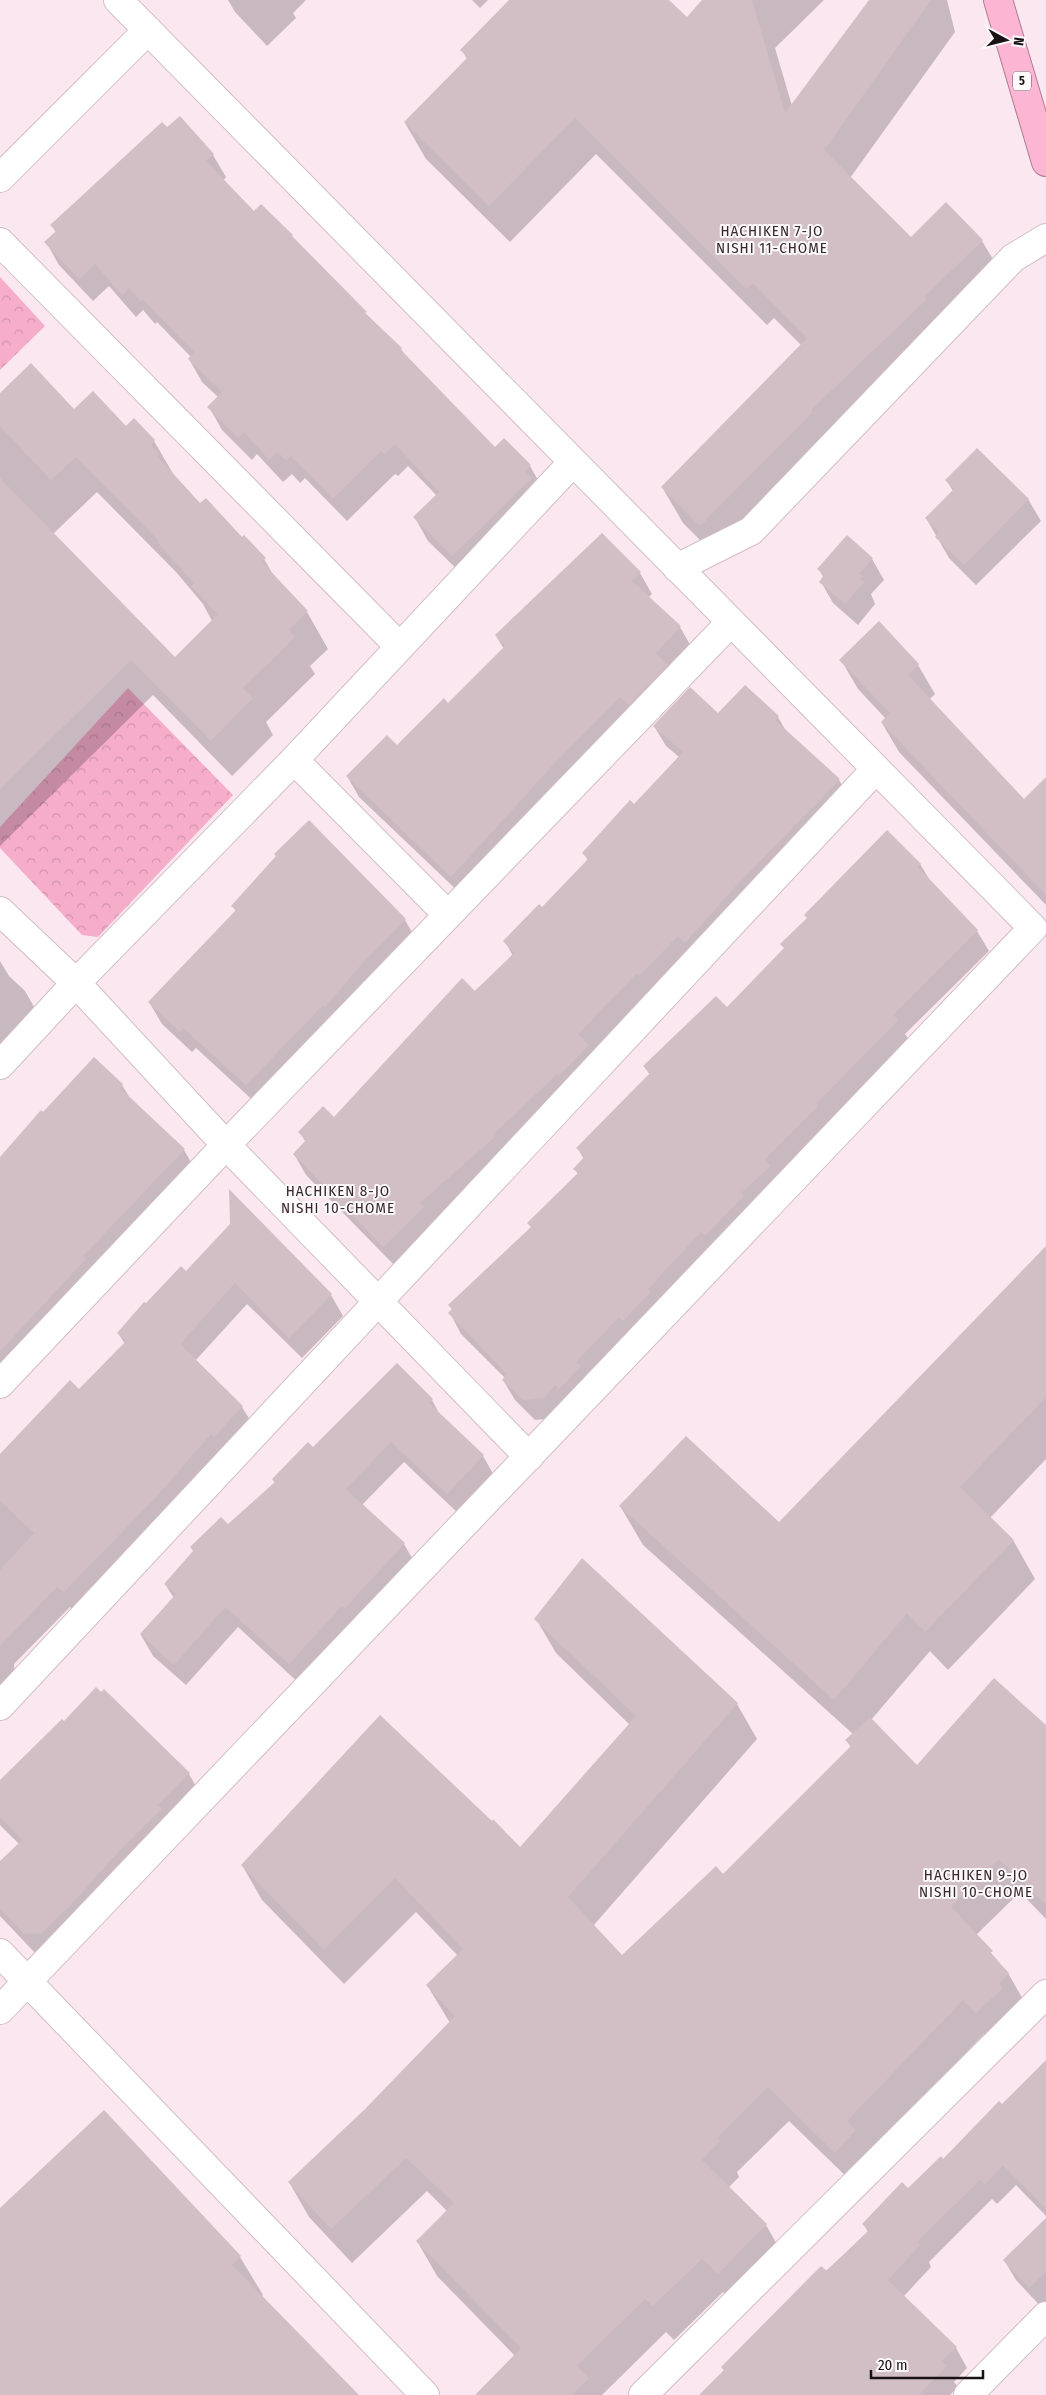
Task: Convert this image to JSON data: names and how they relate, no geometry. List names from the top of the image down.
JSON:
{
  "streets": {
    "highway": ["5"]
  },
  "districts": ["HACHIKEN 7-JO NISHI 11-CHOME", "HACHIKEN 8-JO NISHI 10-CHOME", "HACHIKEN 9-JO NISHI 10-CHOME"],
  "scale_bar": "20 m",
  "north": "right"
}
